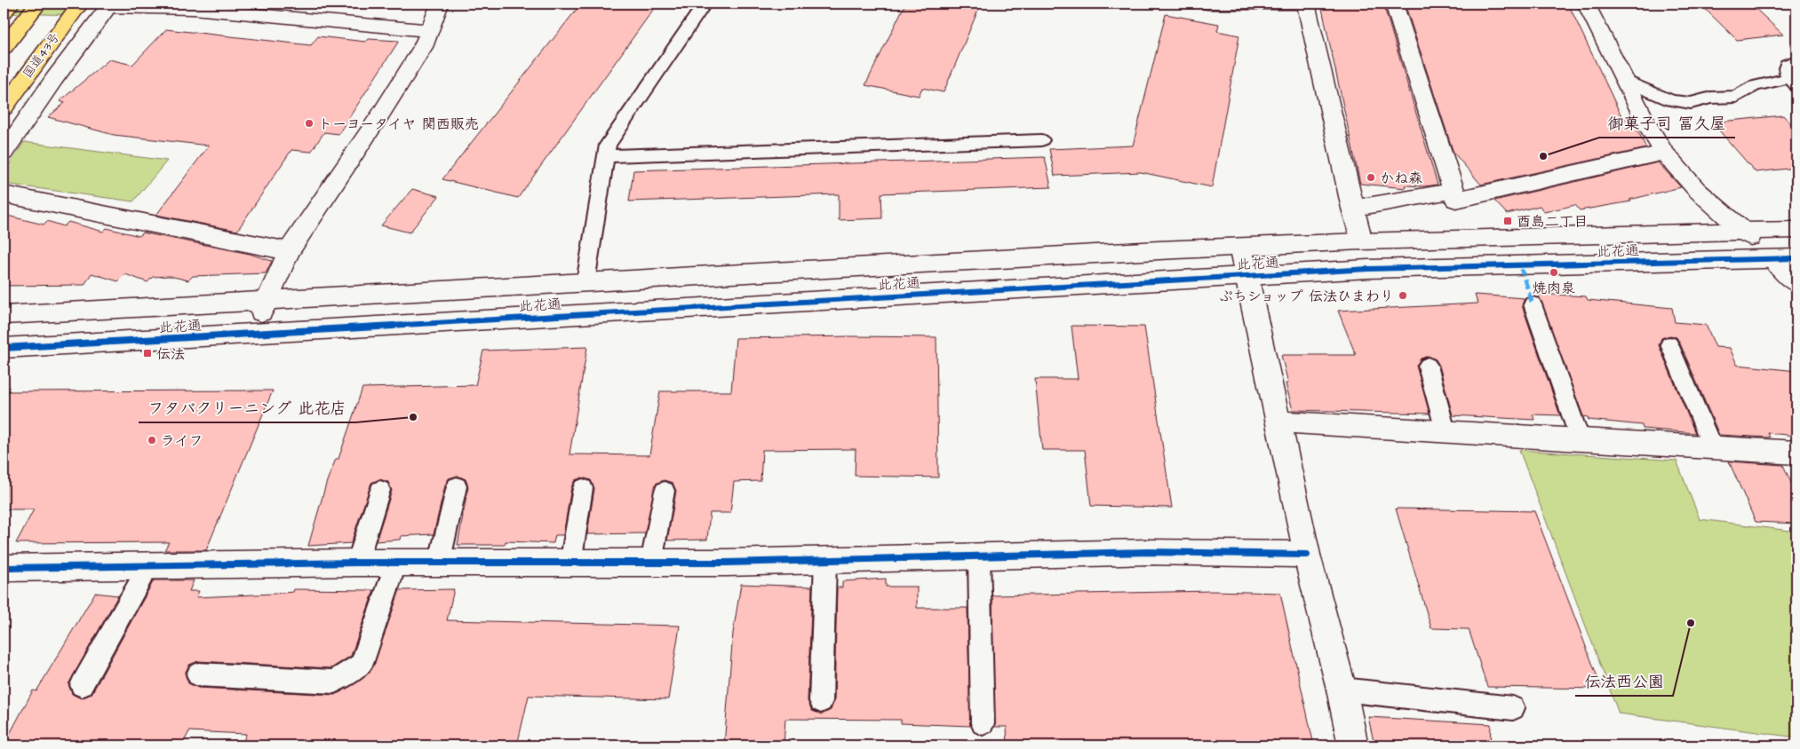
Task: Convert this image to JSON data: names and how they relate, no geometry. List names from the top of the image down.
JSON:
{
  "streets": {
    "highway": ["国道43号"],
    "street": ["此花通"]
  },
  "places": {
    "other": [
      "トーヨータイヤ 関西販売",
      "御菓子司 冨久屋",
      "かね森",
      "焼肉泉",
      "ぷちショップ 伝法ひまわり",
      "フタバクリーニング 此花店",
      "ライフ",
      "伝法西公園"
    ],
    "transit": ["酉島二丁目", "伝法"]
  }
}
